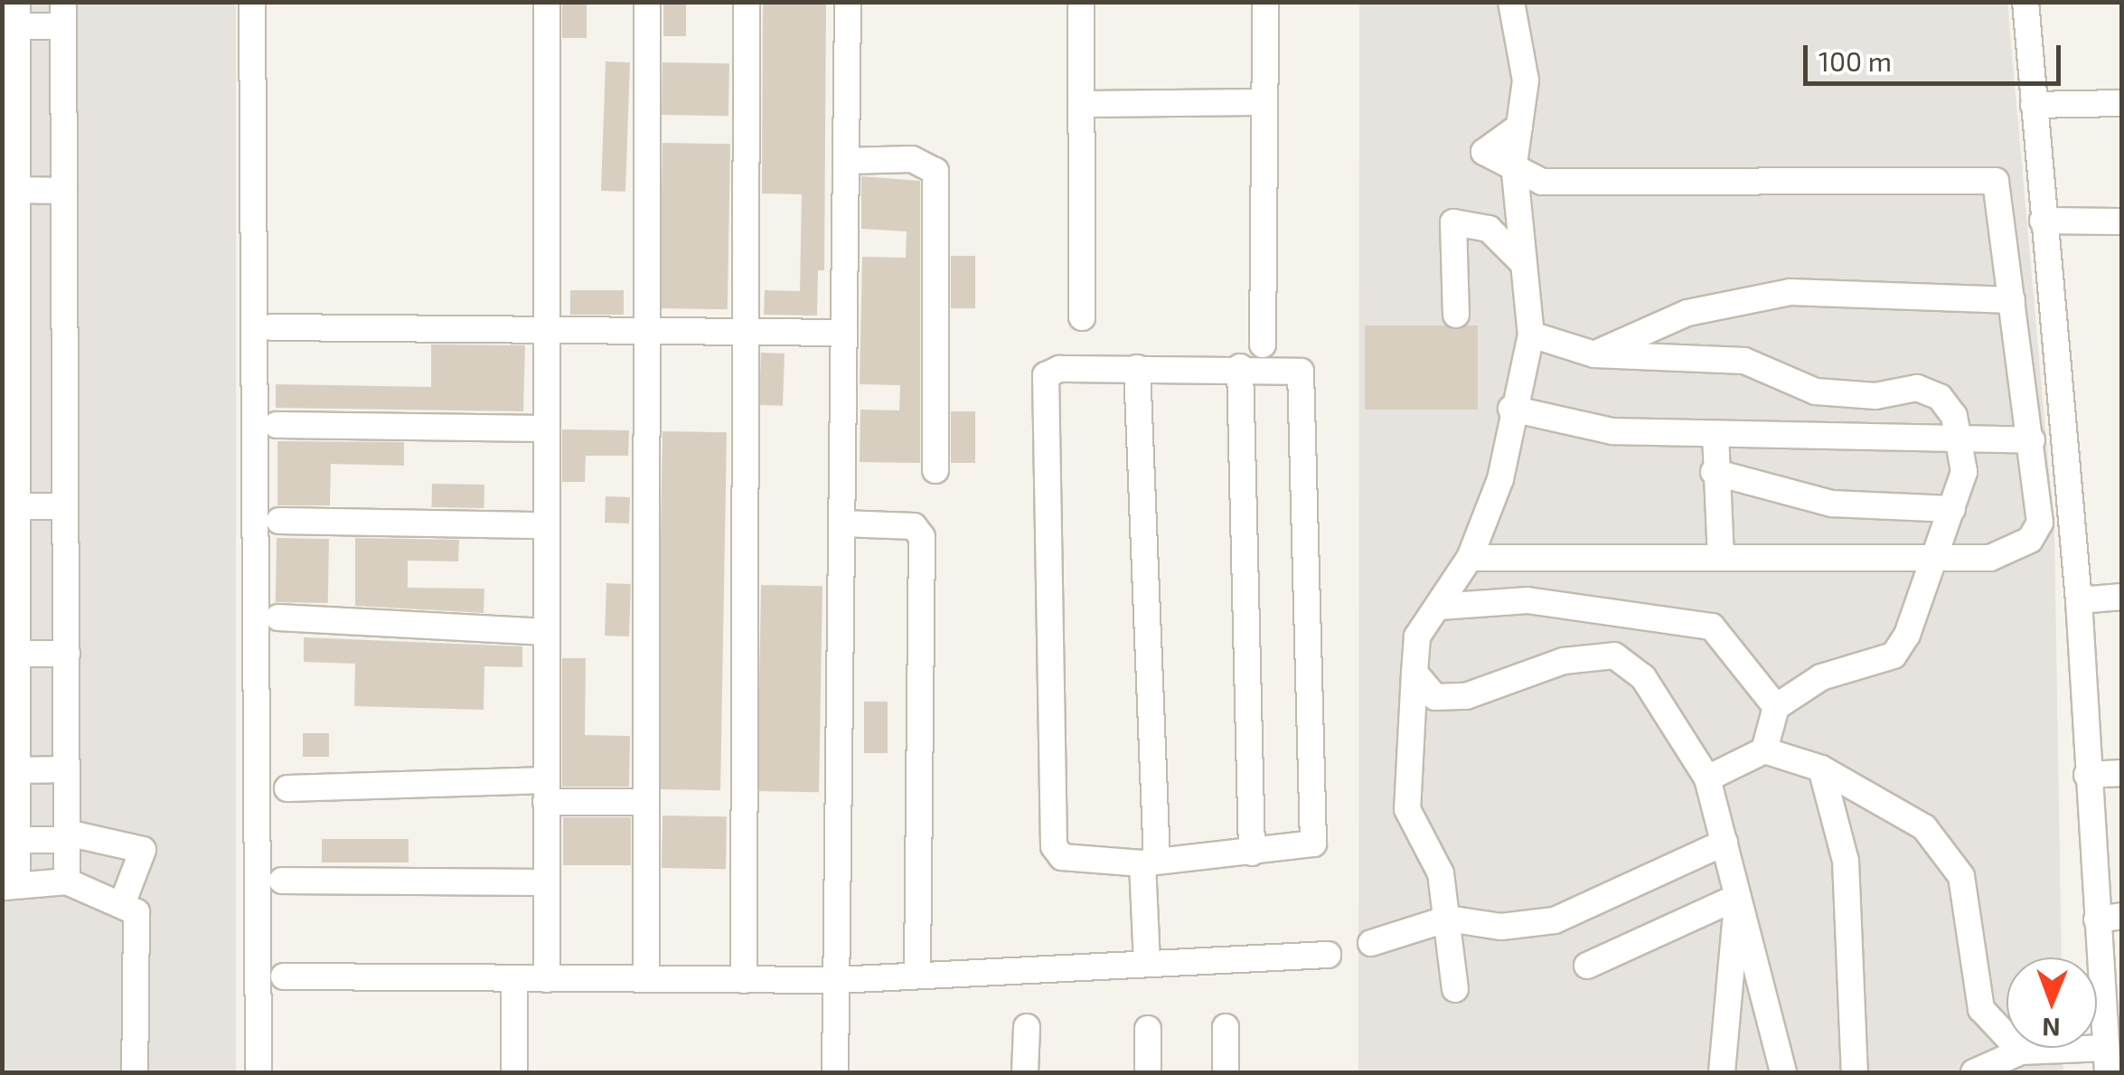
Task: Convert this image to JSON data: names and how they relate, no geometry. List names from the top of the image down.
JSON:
{
  "scale_bar": "100 m",
  "north": "bottom"
}
